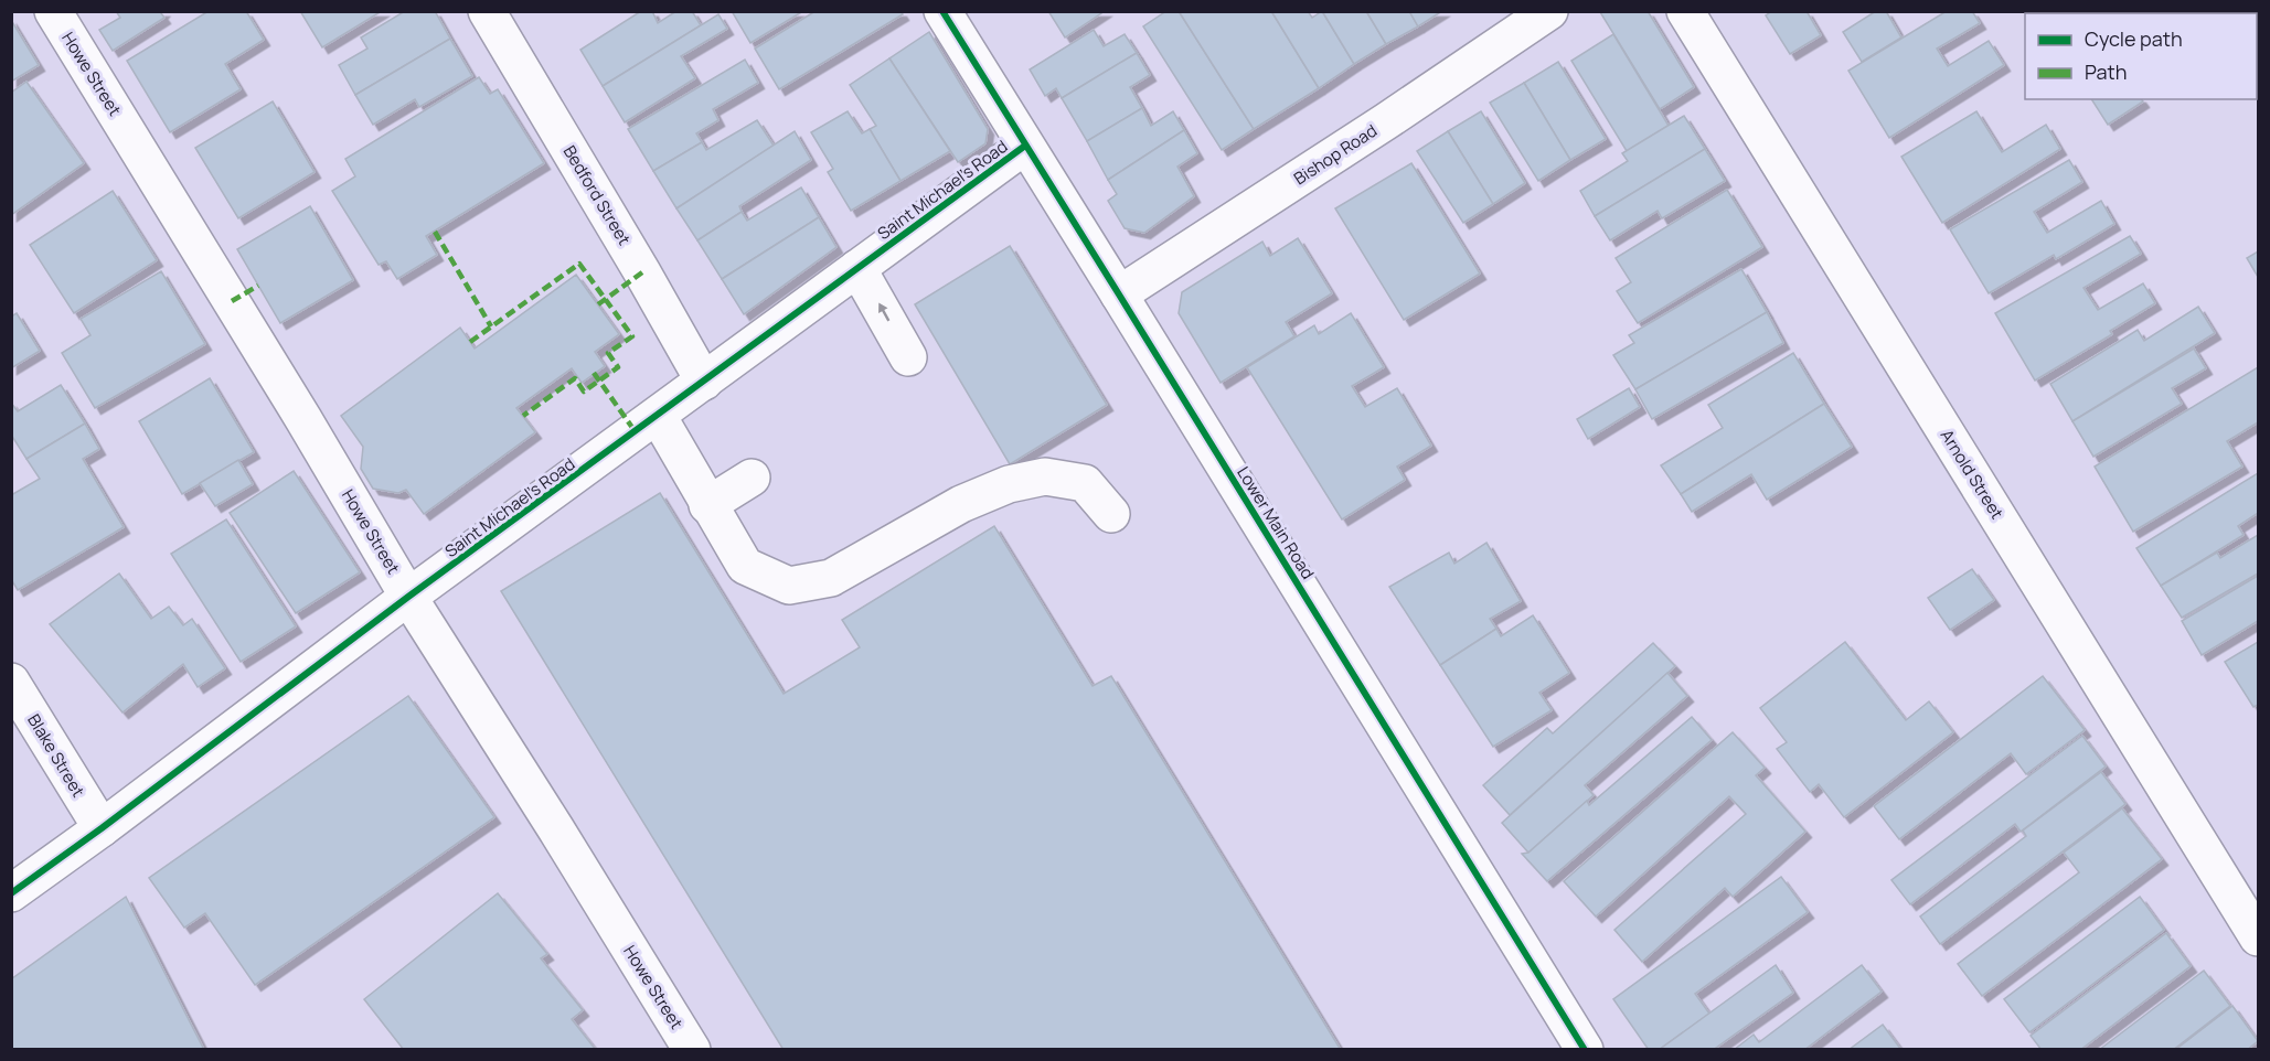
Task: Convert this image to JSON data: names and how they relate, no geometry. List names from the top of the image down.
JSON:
{
  "streets": {
    "street": [
      "Howe Street",
      "Bishop Road",
      "Saint Michael's Road",
      "Bedford Street",
      "Arnold Street",
      "Lower Main Road",
      "Blake Street"
    ]
  },
  "crossings": [
    ["Howe Street", "Saint Michael's Road"],
    ["Bishop Road", "Lower Main Road"],
    ["Saint Michael's Road", "Bedford Street"],
    ["Saint Michael's Road", "Lower Main Road"],
    ["Saint Michael's Road", "Blake Street"]
  ],
  "legend": ["Cycle path", "Path"]
}
